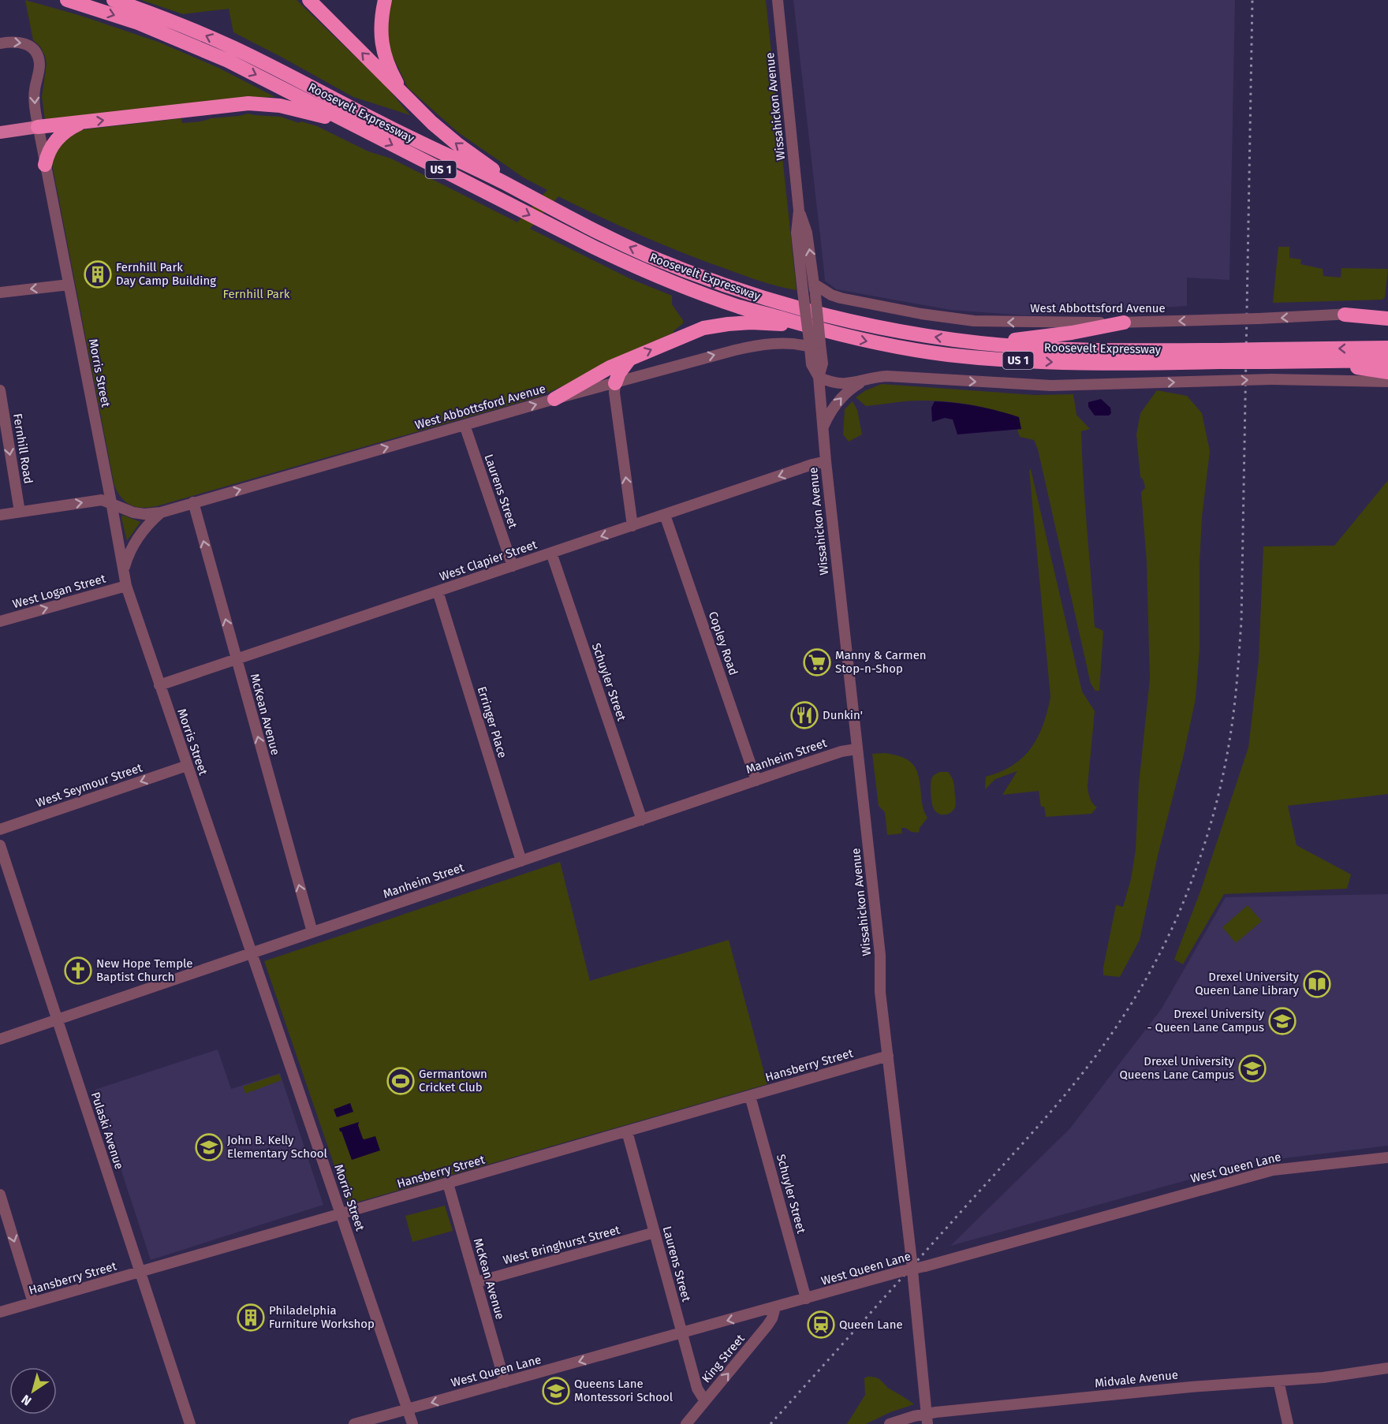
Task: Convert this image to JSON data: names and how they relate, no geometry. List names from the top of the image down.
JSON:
{
  "streets": {
    "highway": ["Roosevelt Expressway", "US 1"],
    "street": [
      "Wissahickon Avenue",
      "West Abbottsford Avenue",
      "Morris Street",
      "Fernhill Road",
      "Laurens Street",
      "West Clapier Street",
      "West Logan Street",
      "Copley Road",
      "Schuyler Street",
      "McKean Avenue",
      "Erringer Place",
      "Manheim Street",
      "West Seymour Street",
      "Hansberry Street",
      "Pulaski Avenue",
      "West Queen Lane",
      "West Bringhurst Street",
      "King Street",
      "Midvale Avenue"
    ]
  },
  "crossings": [
    ["Wissahickon Avenue", "West Abbottsford Avenue"],
    ["Wissahickon Avenue", "West Clapier Street"],
    ["Wissahickon Avenue", "Manheim Street"],
    ["Wissahickon Avenue", "Hansberry Street"],
    ["Wissahickon Avenue", "West Queen Lane"],
    ["Wissahickon Avenue", "Midvale Avenue"],
    ["West Abbottsford Avenue", "Morris Street"],
    ["West Abbottsford Avenue", "Fernhill Road"],
    ["West Abbottsford Avenue", "Laurens Street"],
    ["West Abbottsford Avenue", "McKean Avenue"],
    ["Morris Street", "West Clapier Street"],
    ["Morris Street", "West Logan Street"],
    ["Morris Street", "Manheim Street"],
    ["Morris Street", "West Seymour Street"],
    ["Morris Street", "Hansberry Street"],
    ["Morris Street", "West Queen Lane"],
    ["Laurens Street", "West Clapier Street"],
    ["Laurens Street", "Hansberry Street"],
    ["Laurens Street", "West Queen Lane"],
    ["Laurens Street", "West Bringhurst Street"],
    ["Laurens Street", "King Street"],
    ["West Clapier Street", "Copley Road"],
    ["West Clapier Street", "Schuyler Street"],
    ["West Clapier Street", "McKean Avenue"],
    ["West Clapier Street", "Erringer Place"],
    ["Copley Road", "Manheim Street"],
    ["Schuyler Street", "Manheim Street"],
    ["Schuyler Street", "Hansberry Street"],
    ["Schuyler Street", "West Queen Lane"],
    ["McKean Avenue", "Manheim Street"],
    ["McKean Avenue", "Hansberry Street"],
    ["McKean Avenue", "West Queen Lane"],
    ["McKean Avenue", "West Bringhurst Street"],
    ["Erringer Place", "Manheim Street"],
    ["Manheim Street", "Pulaski Avenue"],
    ["Hansberry Street", "Pulaski Avenue"],
    ["West Queen Lane", "King Street"]
  ],
  "one_way": [
    "Fernhill Road",
    "West Clapier Street",
    "West Logan Street",
    "McKean Avenue",
    "West Seymour Street",
    "West Queen Lane",
    "King Street"
  ],
  "parks": ["Fernhill Park"],
  "places": {
    "building": ["Fernhill Park Day Camp Building", "Philadelphia Furniture Workshop"],
    "supermarket": ["Manny & Carmen Stop-n-Shop"],
    "restaurant": ["Dunkin'"],
    "church": ["New Hope Temple Baptist Church"],
    "library": ["Drexel University Queen Lane Library"],
    "school or university": [
      "Drexel University - Queen Lane Campus",
      "Drexel University Queens Lane Campus",
      "John B. Kelly Elementary School",
      "Queens Lane Montessori School"
    ],
    "sports": ["Germantown Cricket Club"],
    "station": ["Queen Lane"]
  },
  "north": "bottom left"
}
